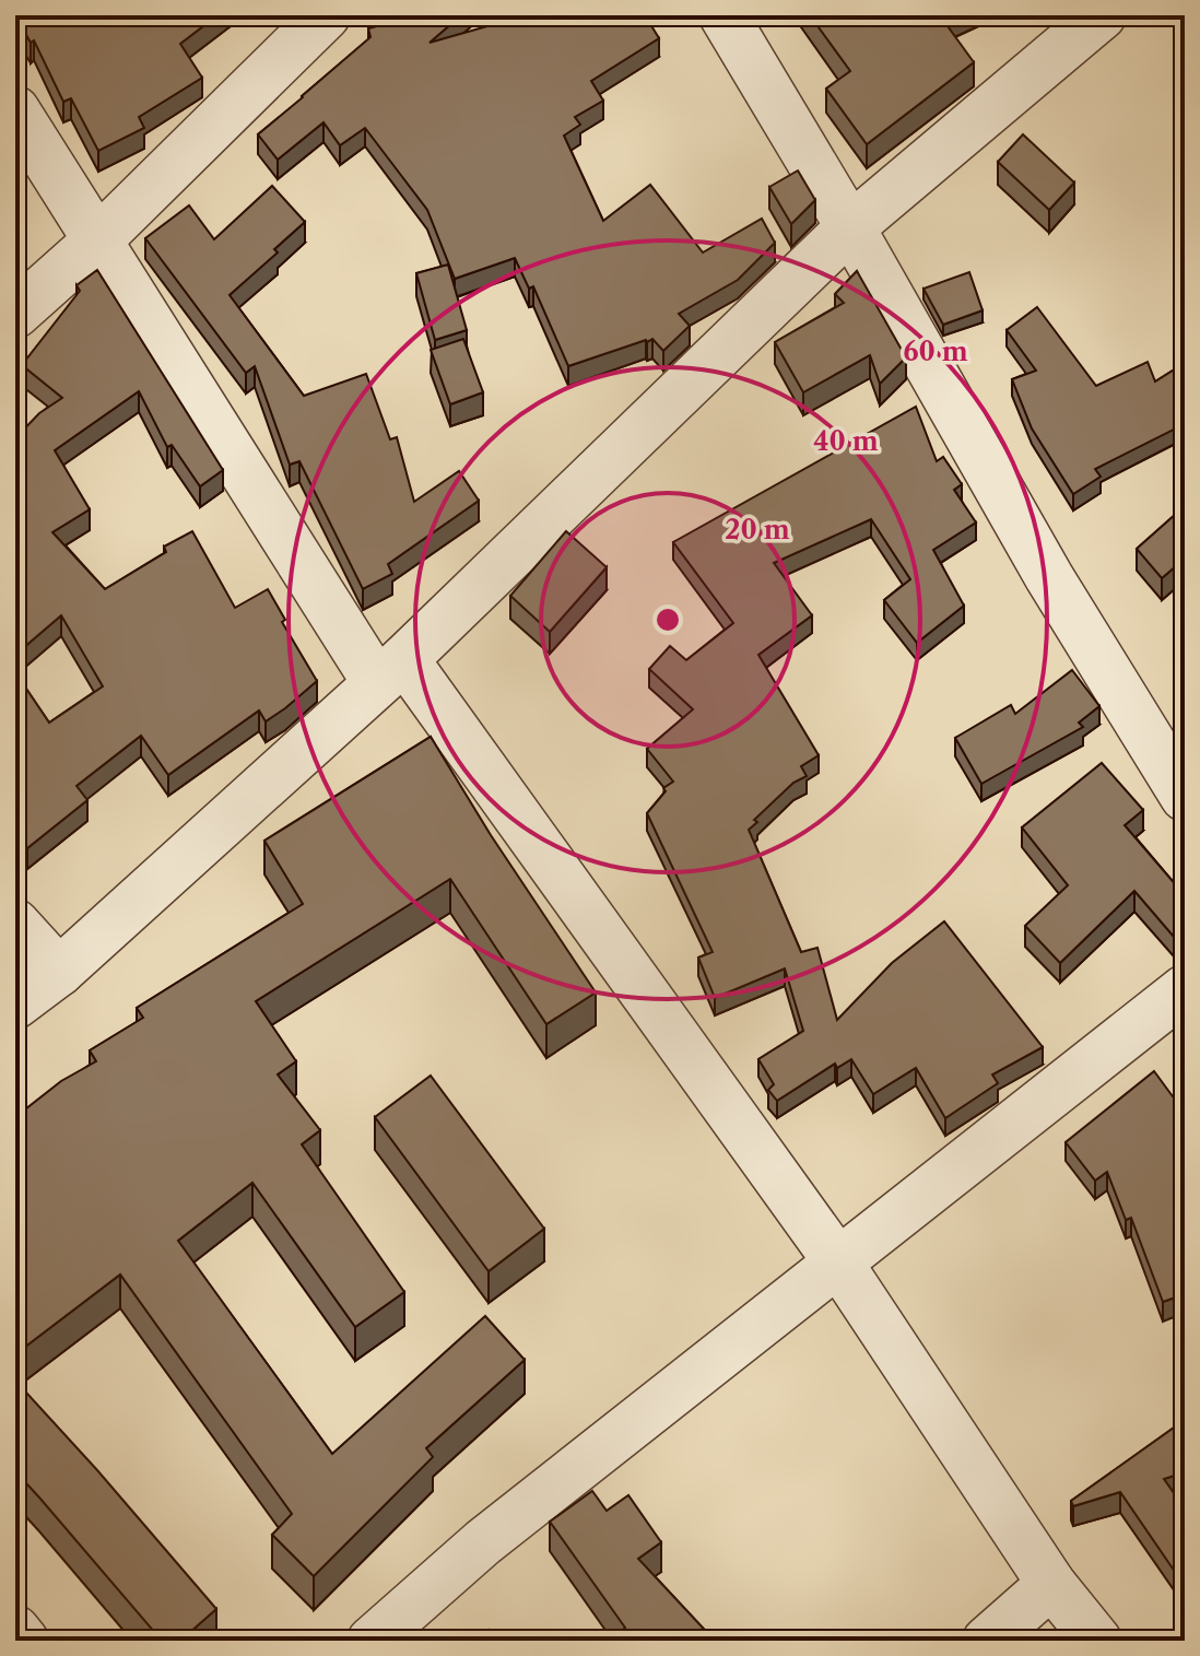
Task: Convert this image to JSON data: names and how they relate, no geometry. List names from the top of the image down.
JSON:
{
  "rings": ["60 m", "40 m", "20 m"]
}
